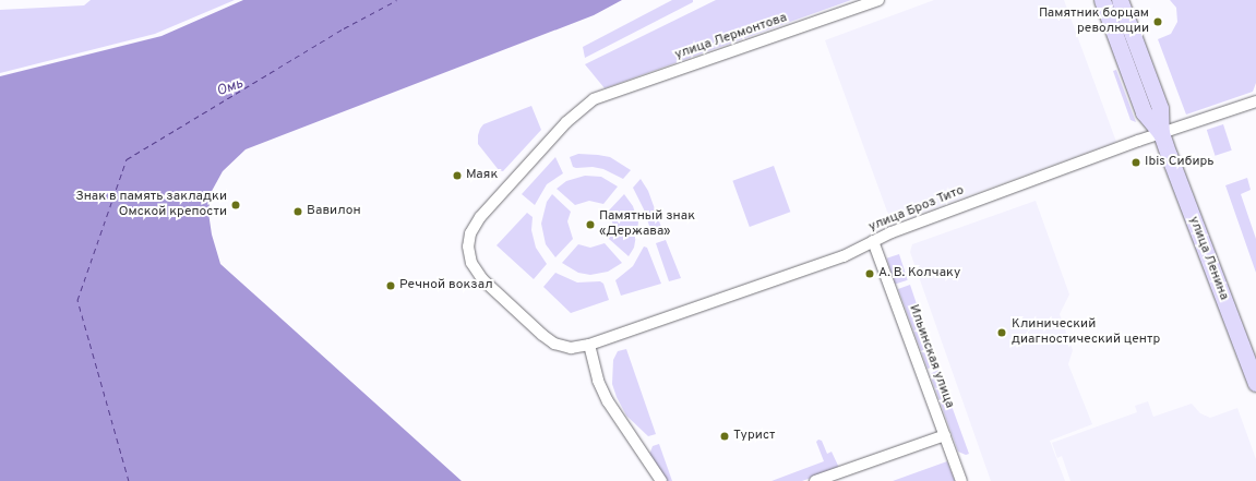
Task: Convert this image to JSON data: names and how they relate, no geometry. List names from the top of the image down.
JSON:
{
  "streets": {
    "main road": ["улица Ленина"],
    "street": ["улица Лермонтова", "улица Броз Тито", "Ильинская улица"]
  },
  "crossings": [
    ["улица Лермонтова", "улица Броз Тито"],
    ["улица Броз Тито", "улица Ленина"],
    ["улица Броз Тито", "Ильинская улица"]
  ],
  "water": ["Омь"],
  "places": [
    "Памятник борцам революции",
    "Ibis Сибирь",
    "Маяк",
    "Знак в память закладки Омской крепости",
    "Вавилон",
    "Памятный знак «Держава»",
    "А. В. Колчаку",
    "Речной вокзал",
    "Клинический диагностический центр",
    "Турист"
  ]
}
